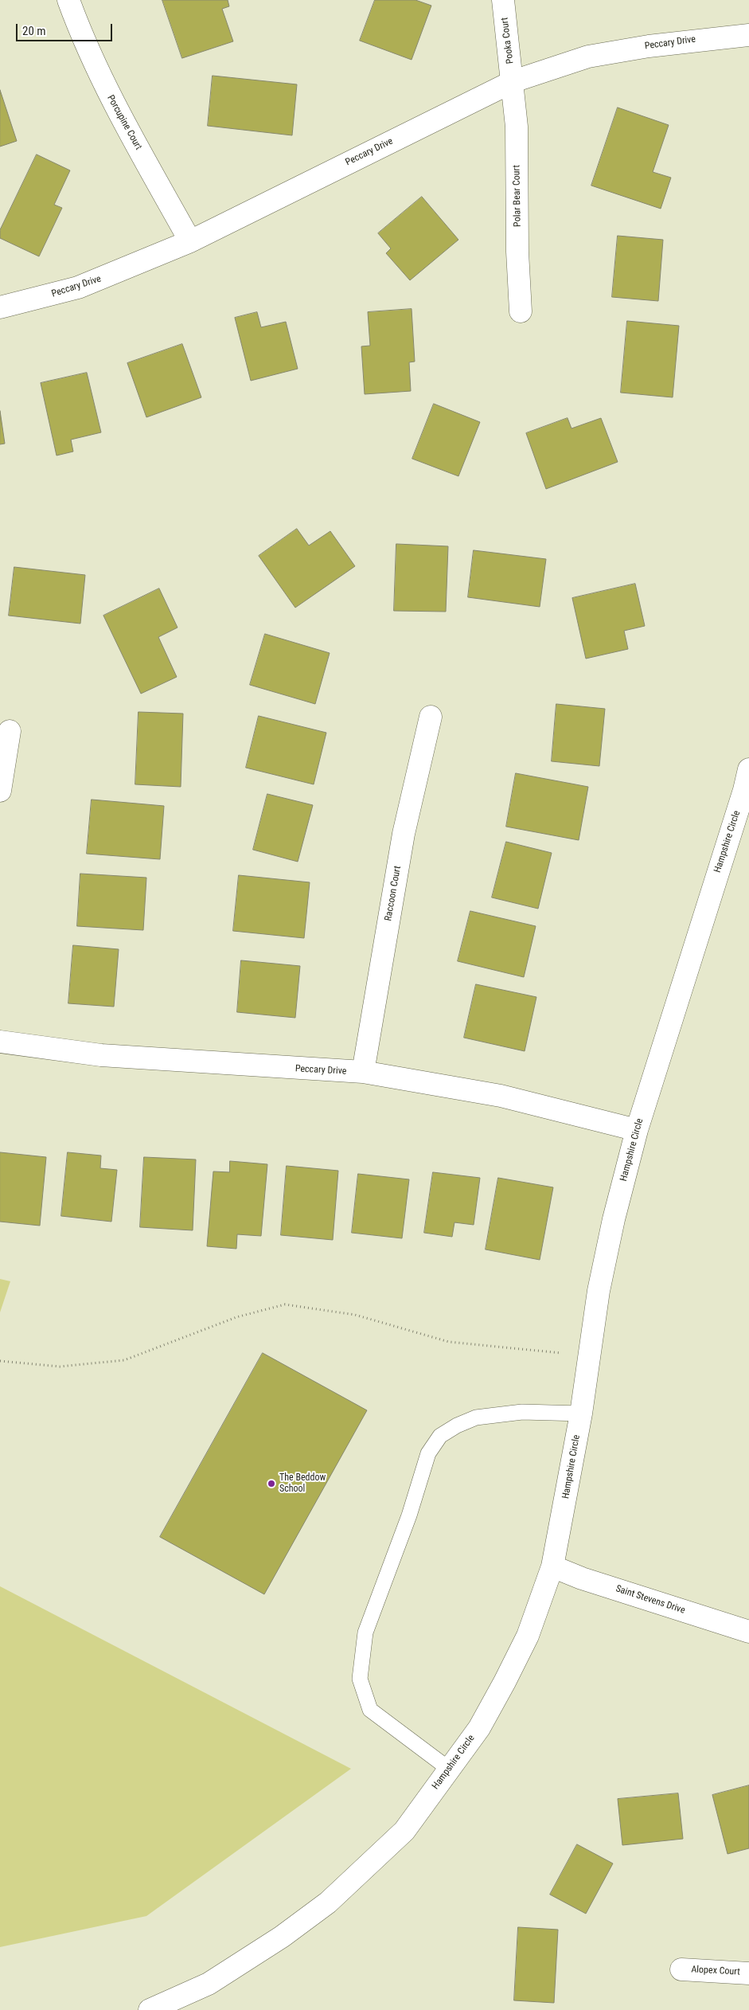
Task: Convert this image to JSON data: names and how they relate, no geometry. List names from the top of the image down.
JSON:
{
  "streets": {
    "street": [
      "Pooka Court",
      "Peccary Drive",
      "Porcupine Court",
      "Polar Bear Court",
      "Hampshire Circle",
      "Raccoon Court",
      "Saint Stevens Drive",
      "Alopex Court"
    ]
  },
  "crossings": [
    ["Pooka Court", "Peccary Drive"],
    ["Pooka Court", "Polar Bear Court"],
    ["Peccary Drive", "Porcupine Court"],
    ["Peccary Drive", "Polar Bear Court"],
    ["Peccary Drive", "Hampshire Circle"],
    ["Peccary Drive", "Raccoon Court"],
    ["Hampshire Circle", "Saint Stevens Drive"]
  ],
  "places": ["The Beddow School"],
  "scale_bar": "20 m"
}
